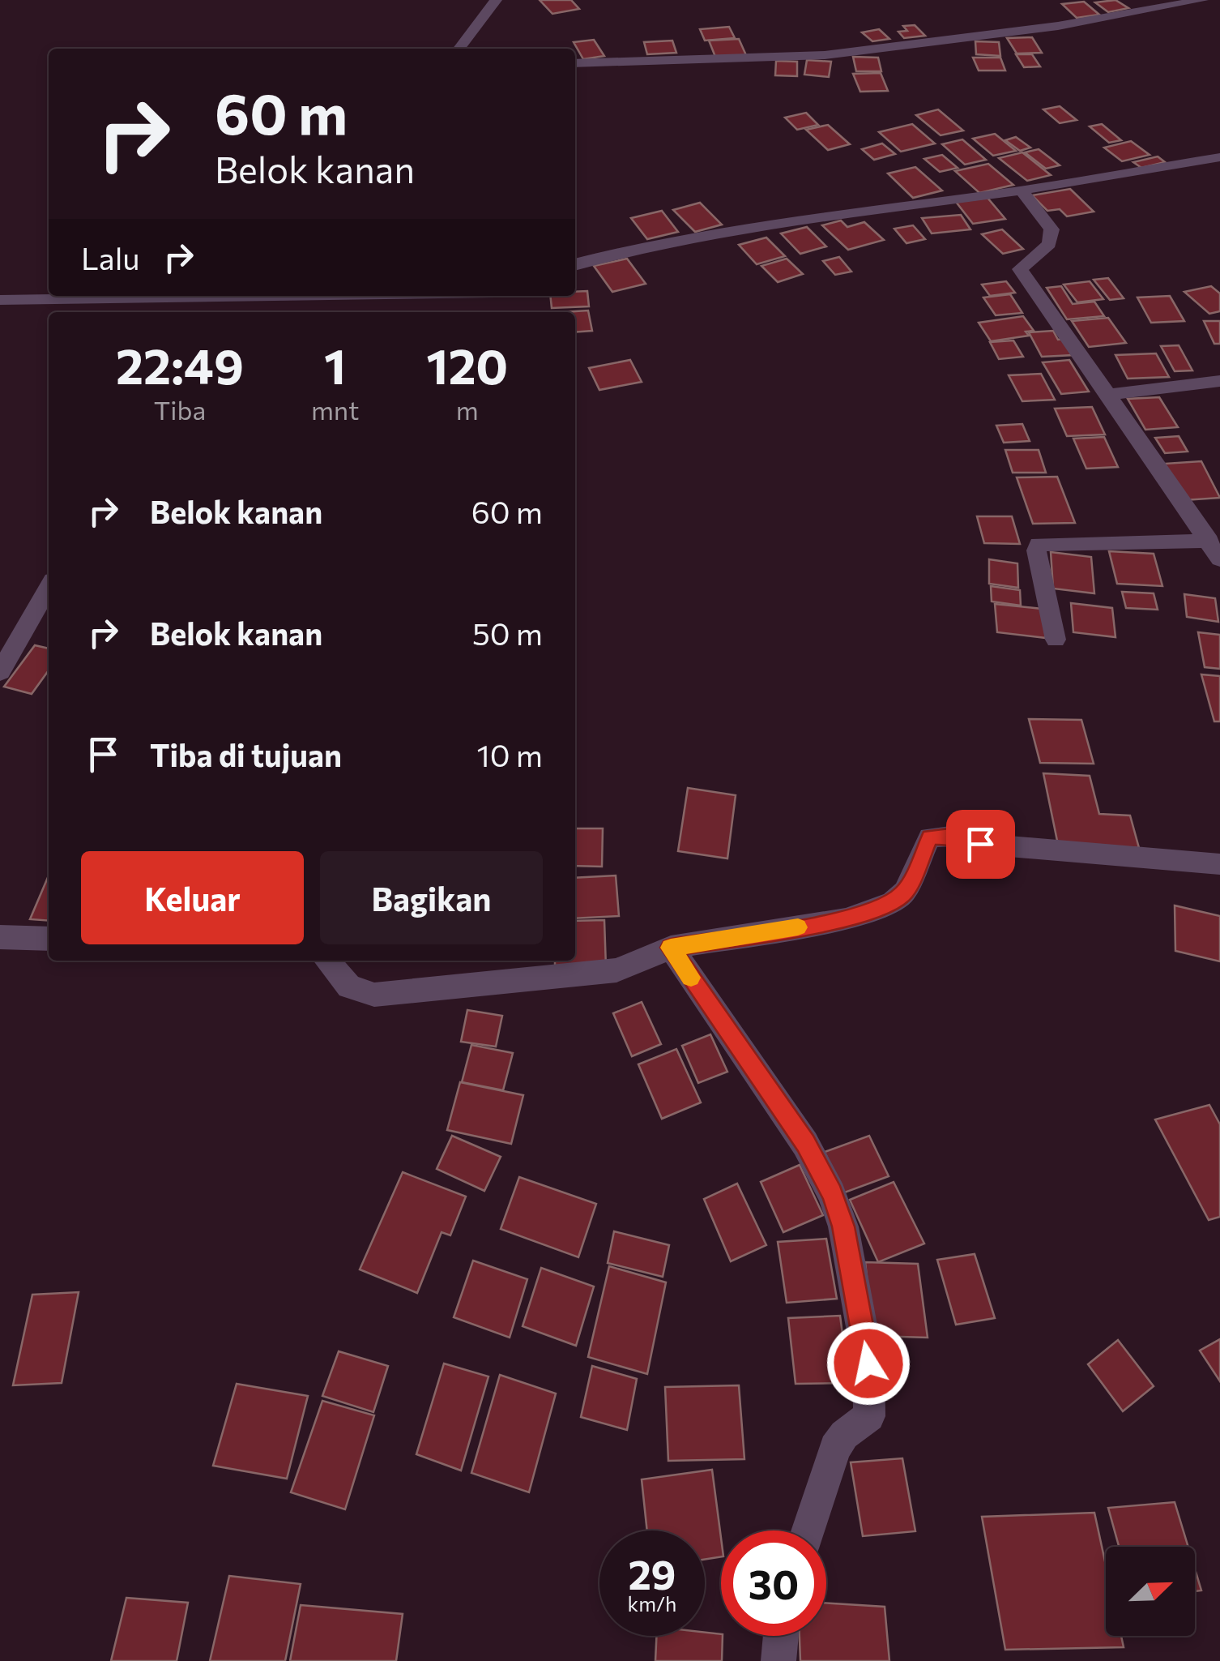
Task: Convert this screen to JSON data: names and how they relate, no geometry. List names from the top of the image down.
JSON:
{
  "north": "top right",
  "page": {
    "turn": ["60 m", "Belok kanan"],
    "then": "Lalu",
    "eta": [
      "22:49",
      "Tiba",
      "1",
      "mnt",
      "120",
      "m"
    ],
    "list": [
      {
        "name": "Belok kanan",
        "value": "60 m"
      },
      {
        "name": "Belok kanan",
        "value": "50 m"
      },
      {
        "name": "Tiba di tujuan",
        "value": "10 m"
      }
    ],
    "buttons": ["Keluar", "Bagikan"],
    "speed": "29 km/h",
    "limit": "30"
  }
}
